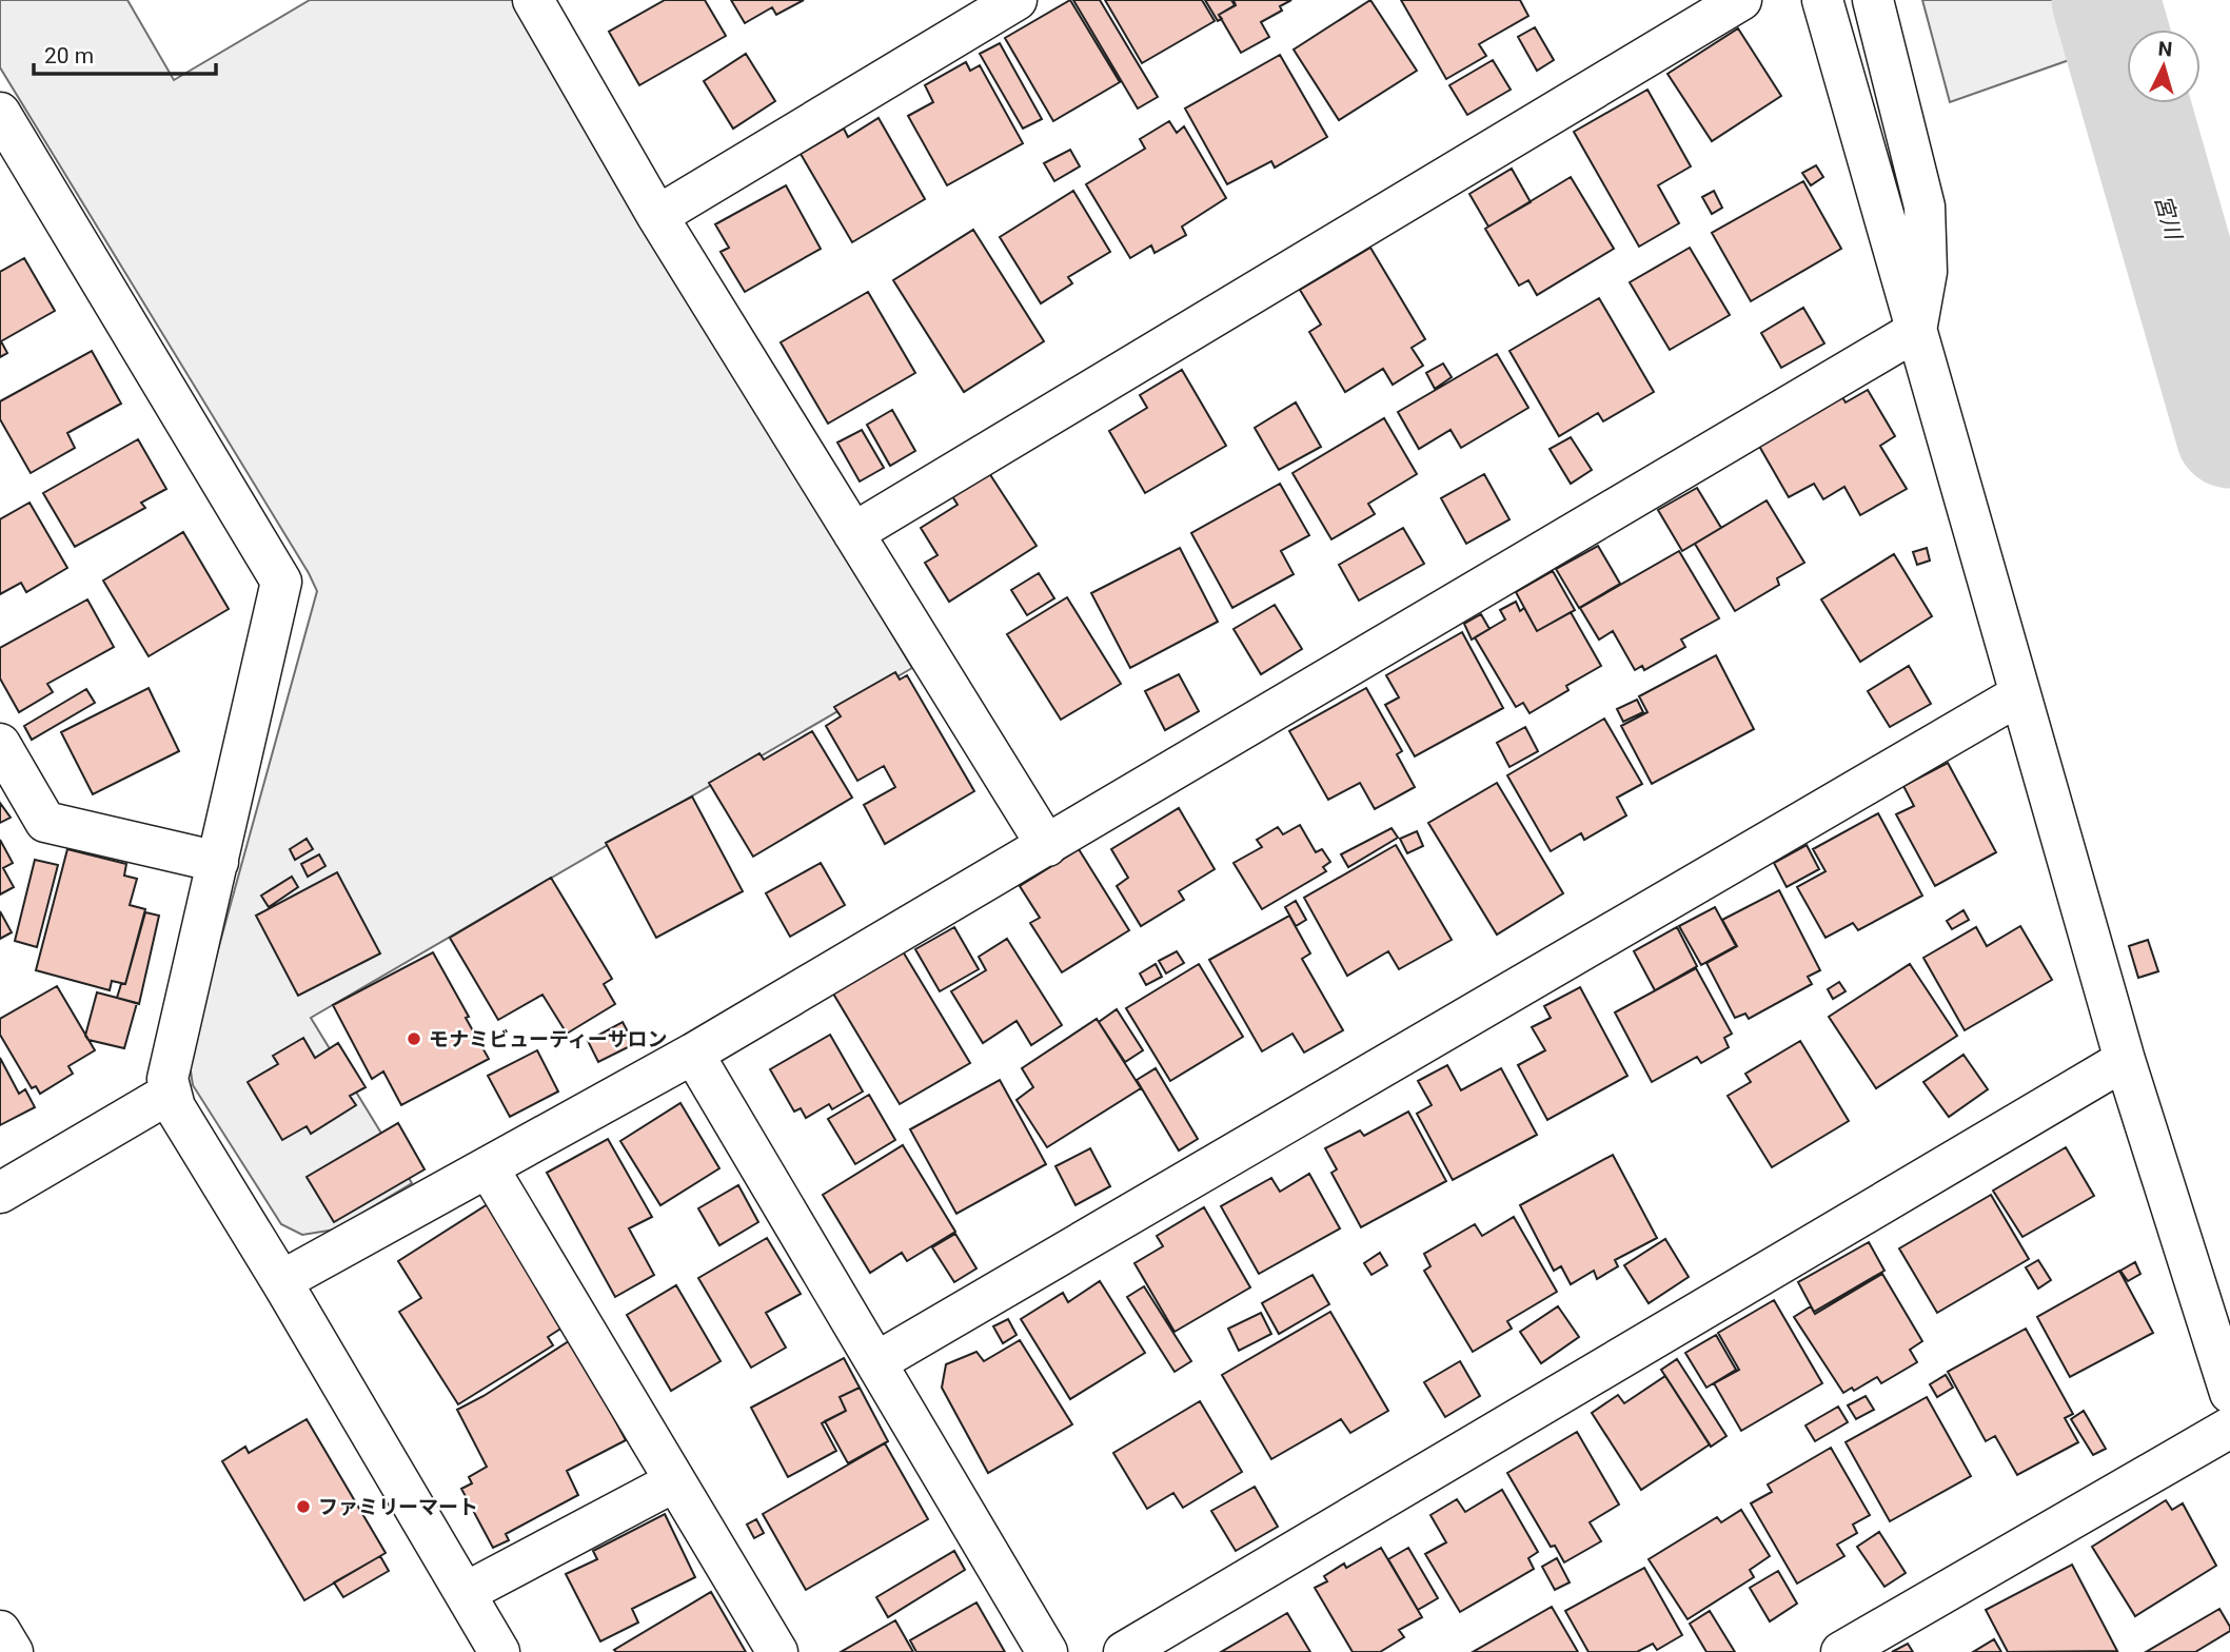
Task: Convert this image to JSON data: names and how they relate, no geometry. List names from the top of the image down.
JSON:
{
  "water": ["宮川"],
  "places": ["モナミビューティーサロン", "ファミリーマート"],
  "scale_bar": "20 m",
  "north": "top"
}
